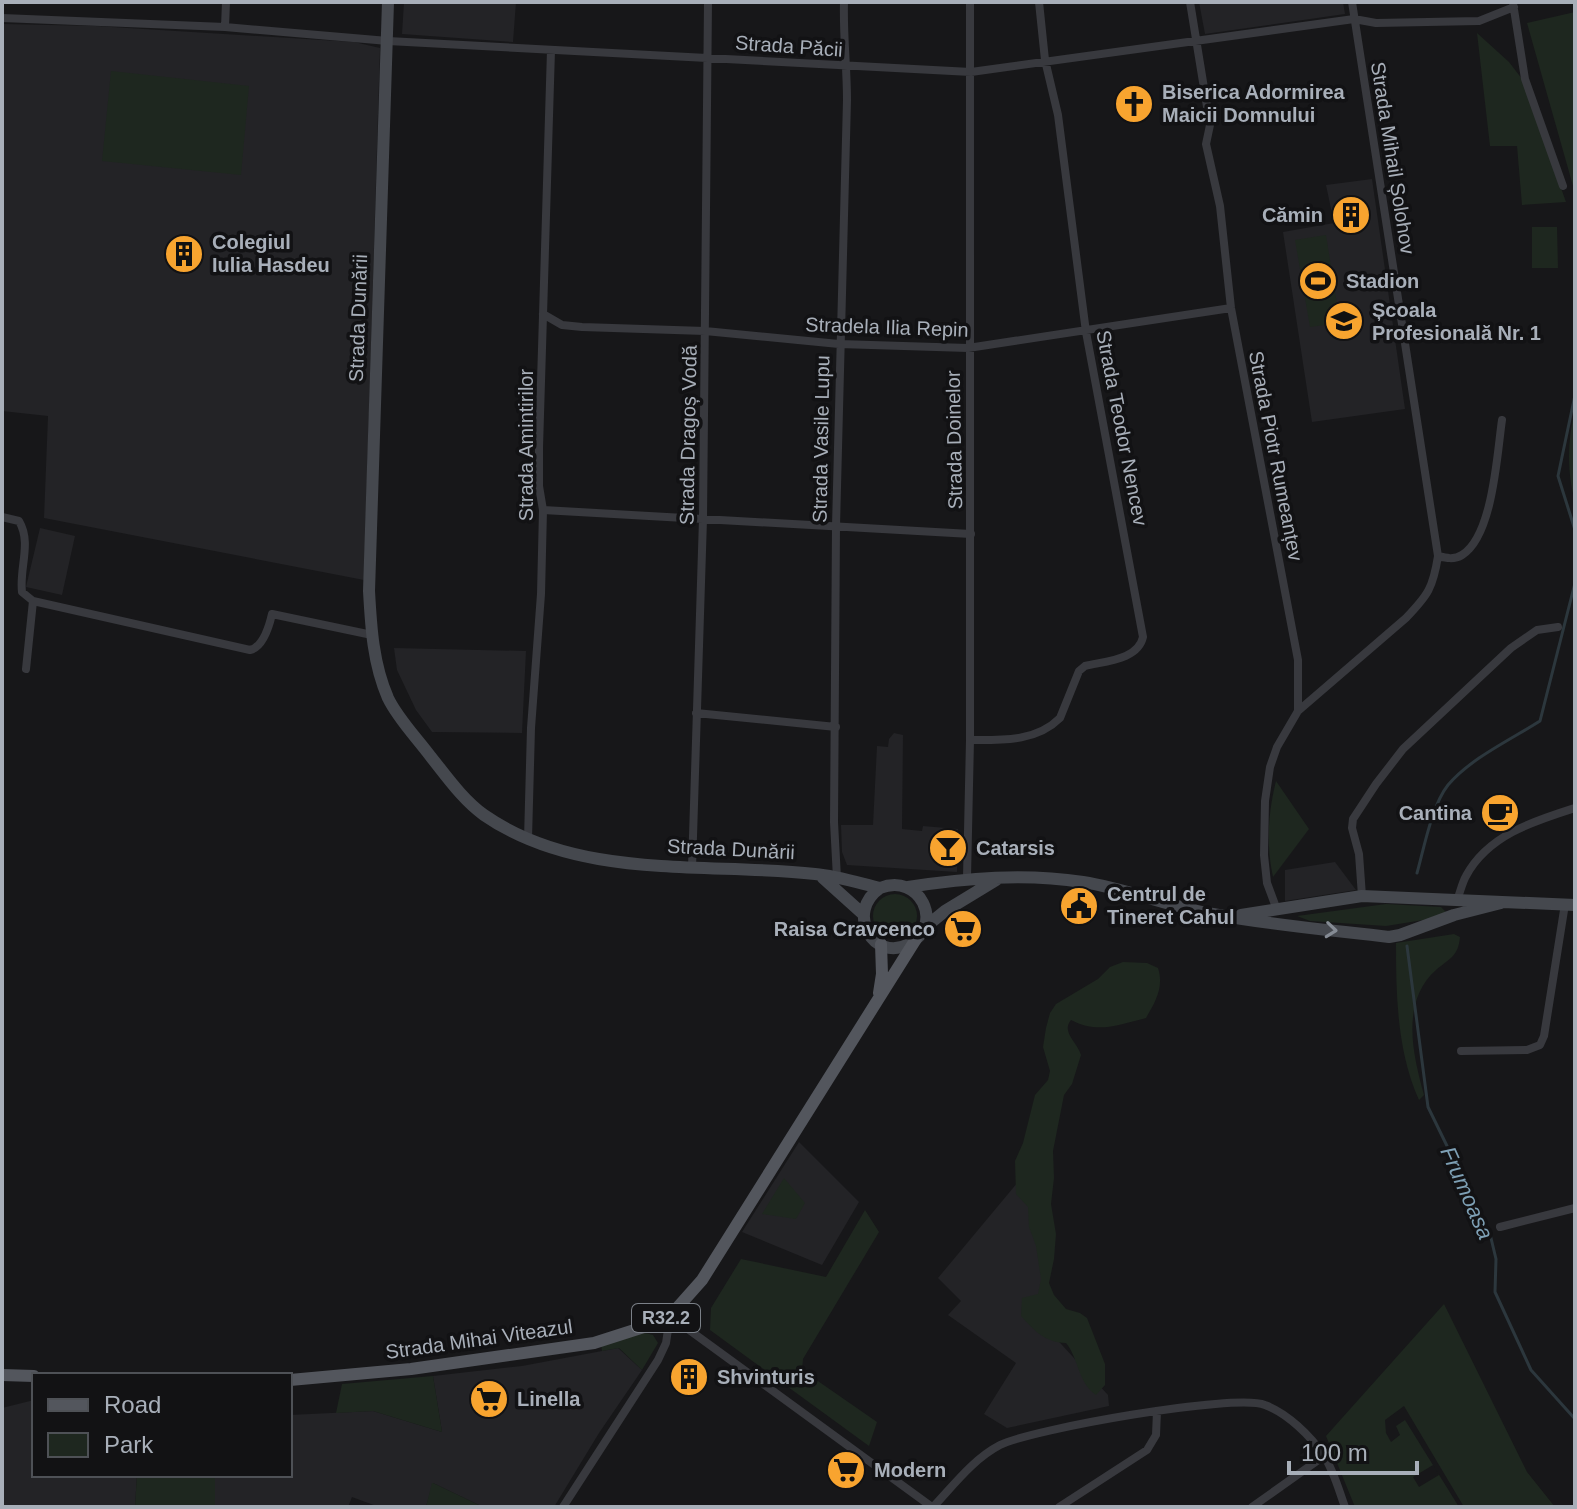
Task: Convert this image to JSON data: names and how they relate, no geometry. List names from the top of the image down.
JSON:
{
  "streets": {
    "main road": ["Strada Dunării", "R32.2", "Strada Mihai Viteazul"],
    "street": [
      "Strada Păcii",
      "Strada Mihail Șolohov",
      "Stradela Ilia Repin",
      "Strada Teodor Nencev",
      "Strada Dragoș Vodă",
      "Strada Vasile Lupu",
      "Strada Doinelor",
      "Strada Amintirilor",
      "Strada Piotr Rumeanțev"
    ]
  },
  "crossings": [
    ["Strada Păcii", "Strada Mihail Șolohov"],
    ["Strada Păcii", "Strada Dunării"],
    ["Strada Păcii", "Strada Teodor Nencev"],
    ["Strada Păcii", "Strada Dragoș Vodă"],
    ["Strada Păcii", "Strada Vasile Lupu"],
    ["Strada Păcii", "Strada Doinelor"],
    ["Strada Păcii", "Strada Amintirilor"],
    ["Strada Păcii", "Strada Piotr Rumeanțev"],
    ["Strada Mihail Șolohov", "Strada Piotr Rumeanțev"],
    ["Strada Dunării", "Strada Dragoș Vodă"],
    ["Strada Dunării", "Strada Vasile Lupu"],
    ["Strada Dunării", "Strada Amintirilor"],
    ["Strada Dunării", "Strada Mihai Viteazul"],
    ["Stradela Ilia Repin", "Strada Teodor Nencev"],
    ["Stradela Ilia Repin", "Strada Dragoș Vodă"],
    ["Stradela Ilia Repin", "Strada Vasile Lupu"],
    ["Stradela Ilia Repin", "Strada Doinelor"],
    ["Stradela Ilia Repin", "Strada Amintirilor"],
    ["Stradela Ilia Repin", "Strada Piotr Rumeanțev"],
    ["Strada Teodor Nencev", "Strada Doinelor"]
  ],
  "water": ["Frumoasa"],
  "places": {
    "church": ["Biserica Adormirea Maicii Domnului"],
    "building": ["Cămin", "Colegiul Iulia Hasdeu", "Shvinturis"],
    "sports": ["Stadion"],
    "school or university": ["Școala Profesională Nr. 1"],
    "cafe": ["Cantina"],
    "bar": ["Catarsis"],
    "public building": ["Centrul de Tineret Cahul"],
    "supermarket": ["Raisa Cravcenco", "Linella", "Modern"]
  },
  "legend": ["Road", "Park"],
  "scale_bar": "100 m"
}
